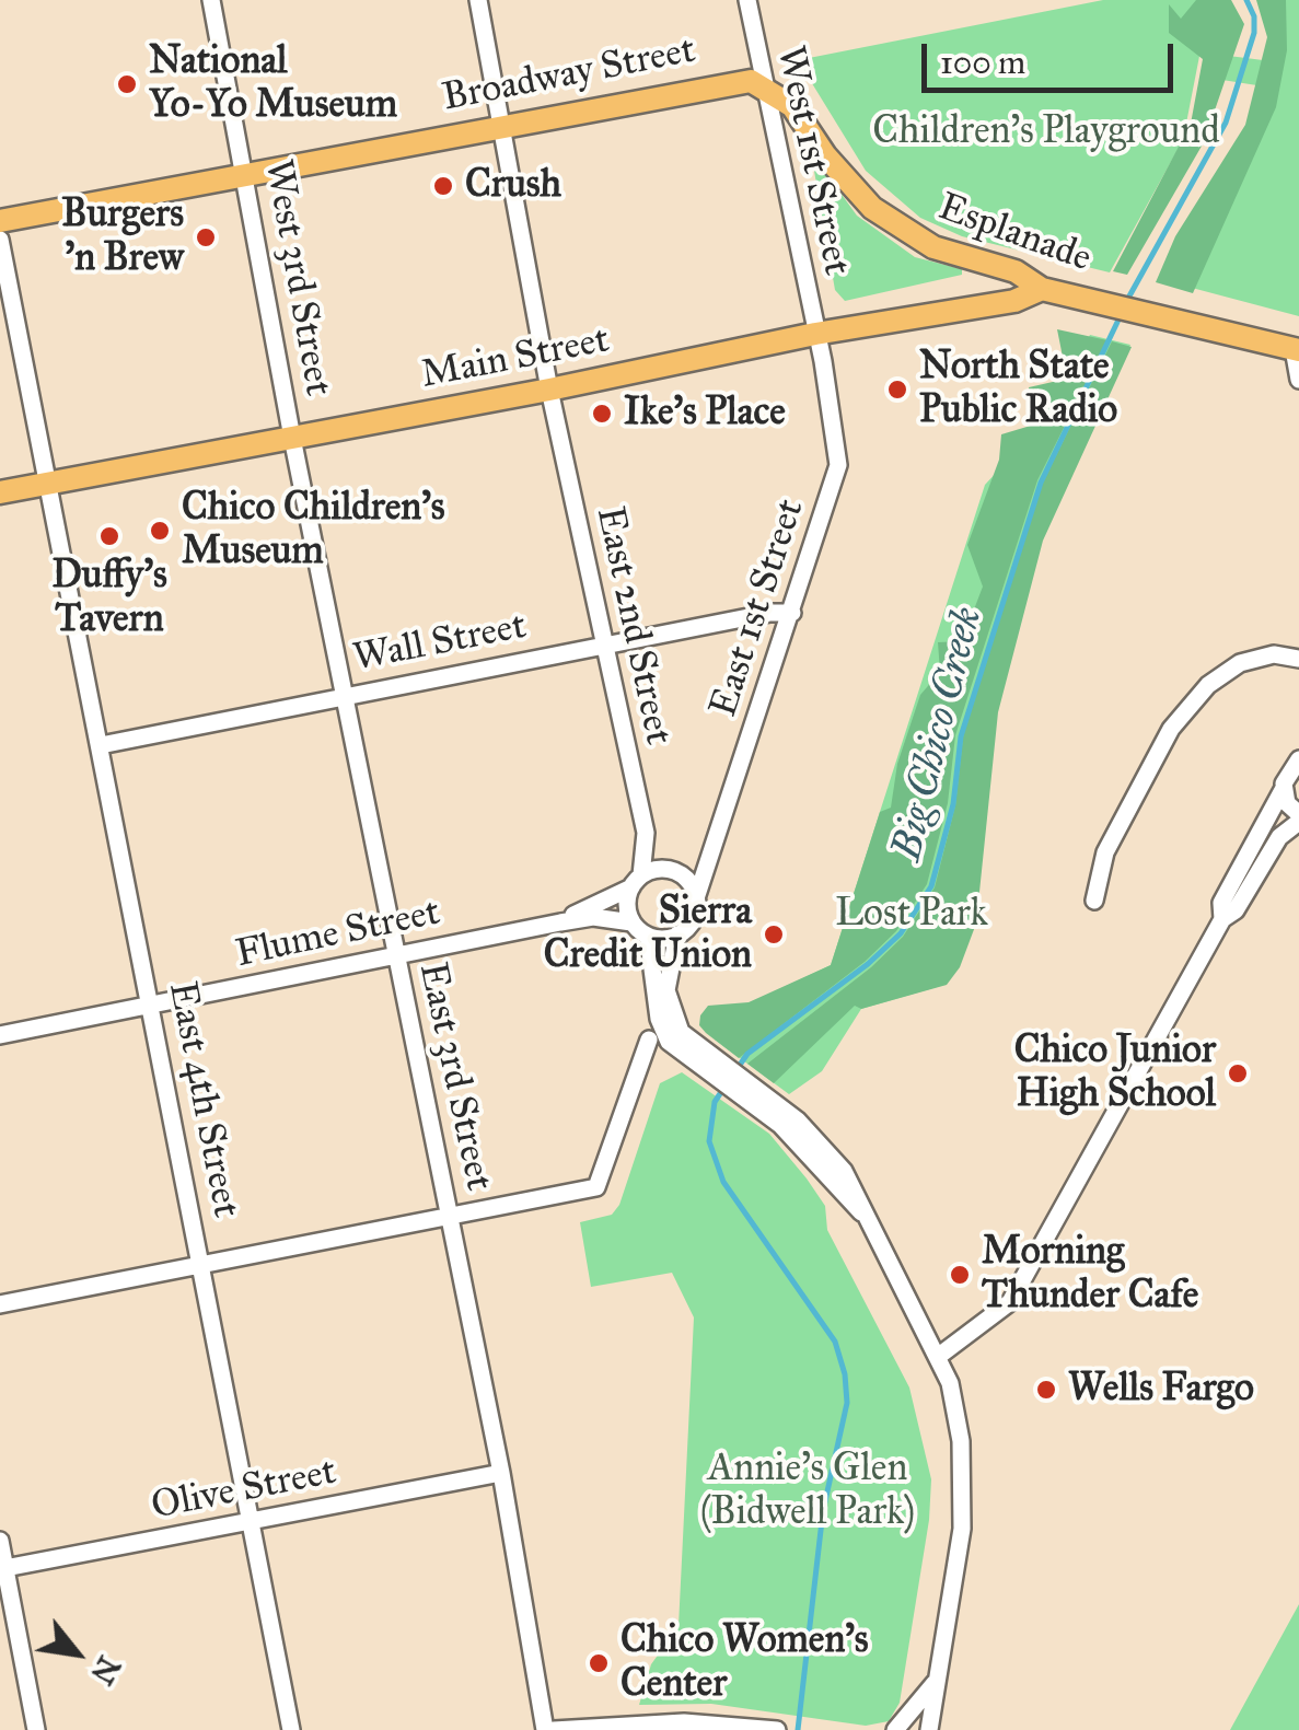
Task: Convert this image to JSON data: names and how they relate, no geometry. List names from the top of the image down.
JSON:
{
  "streets": {
    "main road": ["Broadway Street", "Esplanade", "Main Street"],
    "street": [
      "West 1st Street",
      "West 3rd Street",
      "East 1st Street",
      "East 2nd Street",
      "Wall Street",
      "Flume Street",
      "East 3rd Street",
      "East 4th Street",
      "Olive Street"
    ]
  },
  "crossings": [
    ["Broadway Street", "West 1st Street"],
    ["Broadway Street", "Esplanade"],
    ["Broadway Street", "West 3rd Street"],
    ["Broadway Street", "East 2nd Street"],
    ["West 1st Street", "Esplanade"],
    ["West 1st Street", "Main Street"],
    ["West 1st Street", "East 1st Street"],
    ["Esplanade", "Main Street"],
    ["West 3rd Street", "Main Street"],
    ["West 3rd Street", "East 3rd Street"],
    ["Main Street", "East 1st Street"],
    ["Main Street", "East 2nd Street"],
    ["Main Street", "East 3rd Street"],
    ["Main Street", "East 4th Street"],
    ["East 1st Street", "East 2nd Street"],
    ["East 1st Street", "Wall Street"],
    ["East 1st Street", "Flume Street"],
    ["East 2nd Street", "Wall Street"],
    ["East 2nd Street", "Flume Street"],
    ["Wall Street", "East 3rd Street"],
    ["Wall Street", "East 4th Street"],
    ["Flume Street", "East 3rd Street"],
    ["Flume Street", "East 4th Street"],
    ["East 3rd Street", "Olive Street"],
    ["East 4th Street", "Olive Street"]
  ],
  "water": ["Big Chico Creek"],
  "parks": ["Children's Playground", "Lost Park", "Annie's Glen (Bidwell Park)"],
  "places": [
    "National Yo-Yo Museum",
    "Crush",
    "Burgers 'n Brew",
    "North State Public Radio",
    "Ike's Place",
    "Chico Children's Museum",
    "Duffy's Tavern",
    "Sierra Credit Union",
    "Chico Junior High School",
    "Morning Thunder Cafe",
    "Wells Fargo",
    "Chico Women's Center"
  ],
  "scale_bar": "100 m",
  "north": "bottom right"
}
